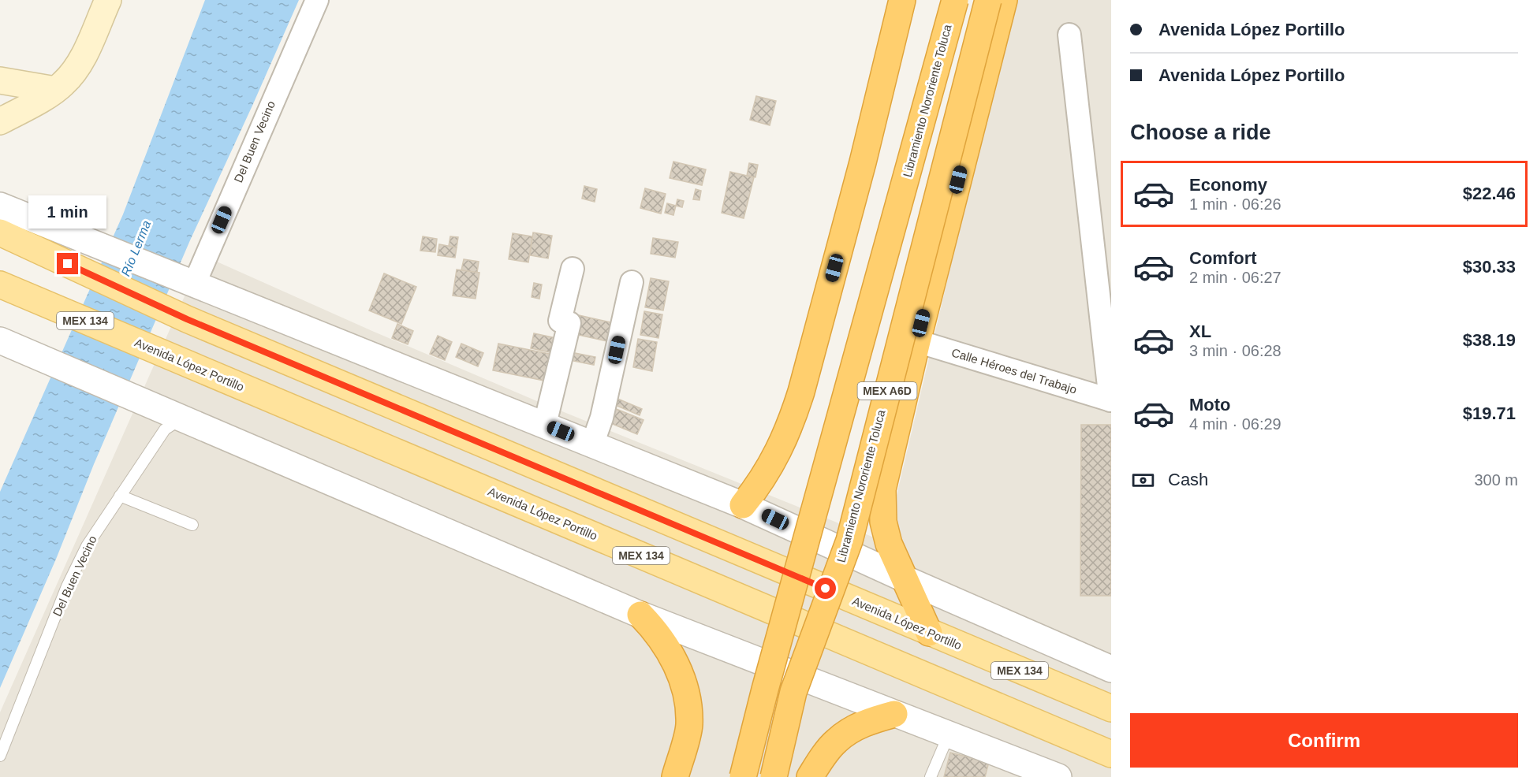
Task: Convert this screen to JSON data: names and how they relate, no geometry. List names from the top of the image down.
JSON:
{
  "streets": {
    "highway": ["Libramiento Nororiente Toluca", "MEX A6D"],
    "main road": ["MEX 134", "Avenida López Portillo"],
    "street": ["Del Buen Vecino", "Calle Héroes del Trabajo"]
  },
  "water": ["Río Lerma"],
  "page": {
    "banner": ["Avenida López Portillo", "Avenida López Portillo"],
    "heading": "Choose a ride",
    "list": [
      {
        "name": "Economy",
        "note": "1 min · 06:26",
        "value": "$22.46"
      },
      {
        "name": "Comfort",
        "note": "2 min · 06:27",
        "value": "$30.33"
      },
      {
        "name": "XL",
        "note": "3 min · 06:28",
        "value": "$38.19"
      },
      {
        "name": "Moto",
        "note": "4 min · 06:29",
        "value": "$19.71"
      }
    ],
    "bubble": "1 min",
    "pay": ["Cash", "300 m"],
    "buttons": "Confirm"
  }
}
